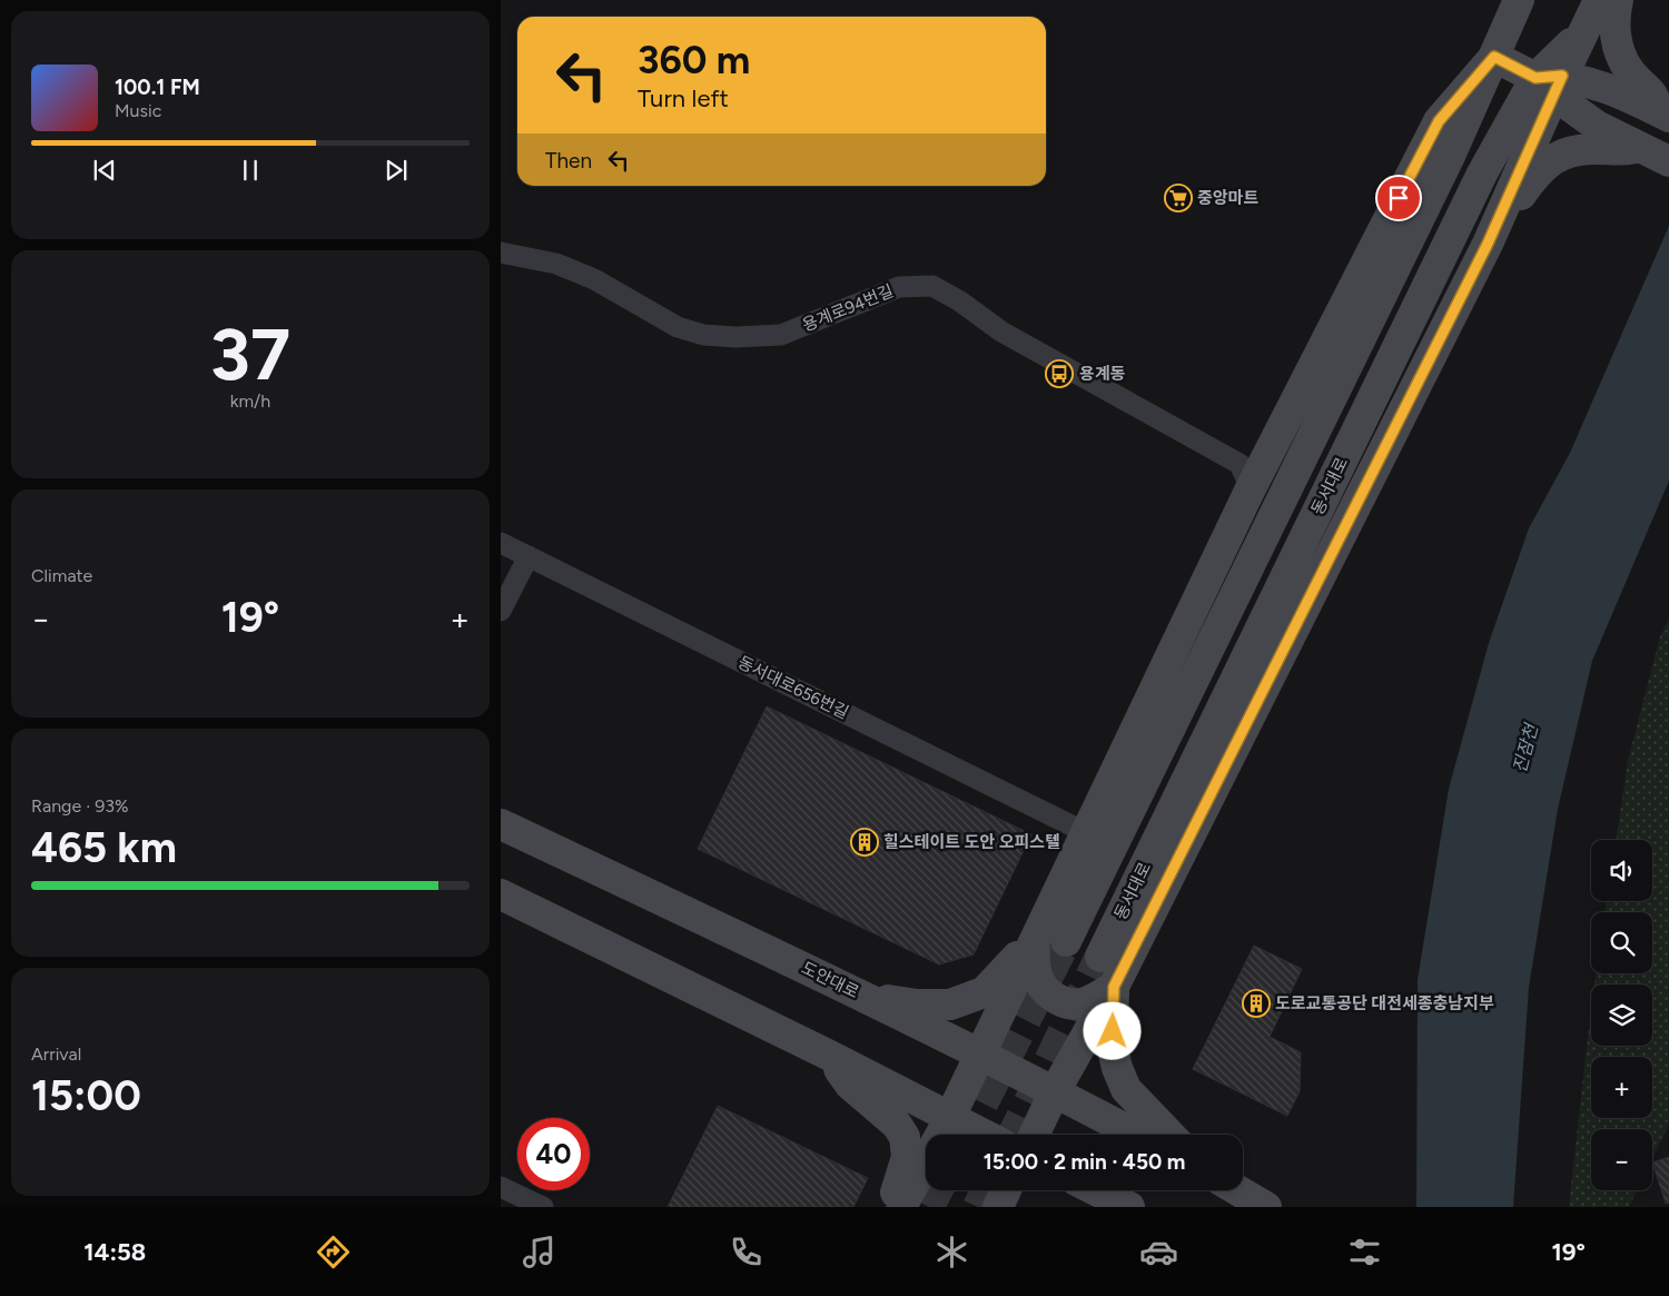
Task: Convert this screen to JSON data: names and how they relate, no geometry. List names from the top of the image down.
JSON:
{
  "streets": {
    "street": [
      "용계로94번길",
      "동서대로",
      "동서대로656번길",
      "도안대로"
    ]
  },
  "water": ["진잠천"],
  "places": {
    "supermarket": ["중앙마트"],
    "bus stop": ["용계동"],
    "building": ["힐스테이트 도안 오피스텔", "도로교통공단 대전세종충남지부"]
  },
  "page": {
    "turn": ["360 m", "Turn left"],
    "song": ["100.1 FM", "Music"],
    "then": "Then",
    "tile": [
      ["37", "km/h"],
      "Climate",
      ["Range · 93%", "465 km"],
      ["Arrival", "15:00"]
    ],
    "heat": ["−", "19°", "+"],
    "map_buttons": ["+", "−"],
    "limit": "40",
    "trip": "15:00 · 2 min · 450 m",
    "tabs": ["14:58", "19°"]
  }
}
